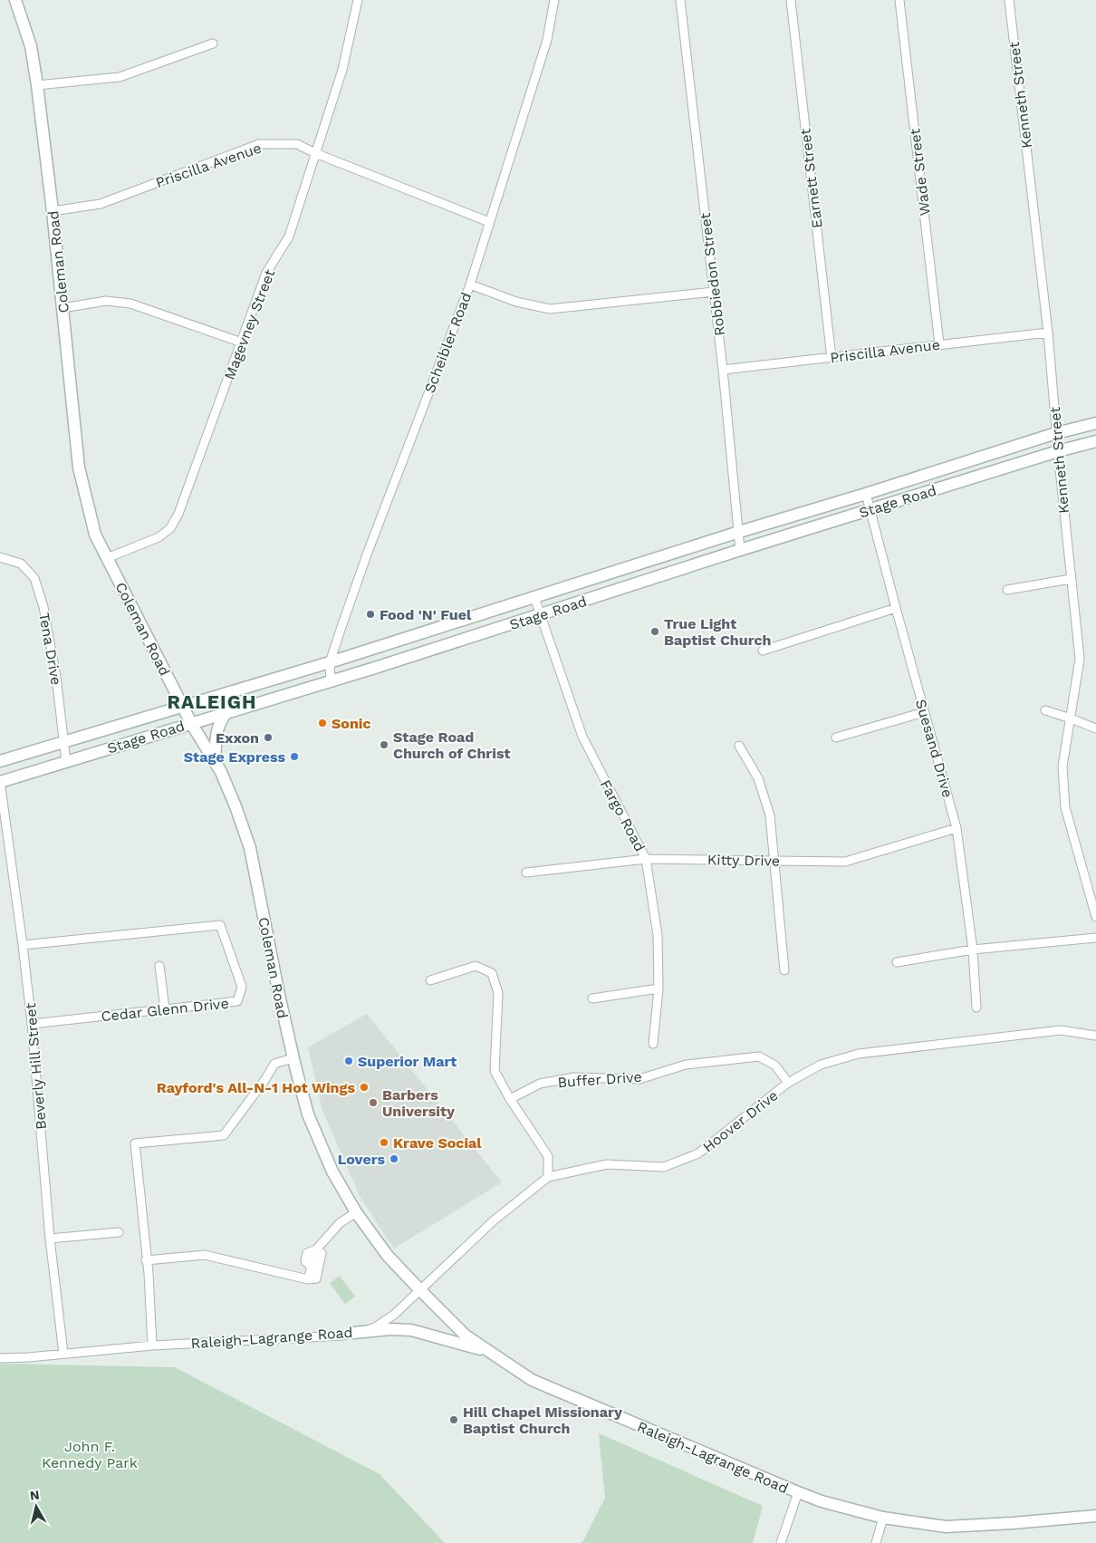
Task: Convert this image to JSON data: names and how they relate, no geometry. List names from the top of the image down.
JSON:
{
  "streets": {
    "main road": ["Coleman Road", "Stage Road", "Raleigh-Lagrange Road"],
    "street": [
      "Kenneth Street",
      "Priscilla Avenue",
      "Wade Street",
      "Earnett Street",
      "Robbiedon Street",
      "Magevney Street",
      "Scheibler Road",
      "Tena Drive",
      "Suesand Drive",
      "Fargo Road",
      "Kitty Drive",
      "Cedar Glenn Drive",
      "Beverly Hill Street",
      "Buffer Drive",
      "Hoover Drive"
    ]
  },
  "crossings": [
    ["Kenneth Street", "Priscilla Avenue"],
    ["Kenneth Street", "Stage Road"],
    ["Priscilla Avenue", "Wade Street"],
    ["Priscilla Avenue", "Earnett Street"],
    ["Priscilla Avenue", "Coleman Road"],
    ["Priscilla Avenue", "Robbiedon Street"],
    ["Priscilla Avenue", "Magevney Street"],
    ["Priscilla Avenue", "Scheibler Road"],
    ["Coleman Road", "Magevney Street"],
    ["Coleman Road", "Stage Road"],
    ["Coleman Road", "Hoover Drive"],
    ["Coleman Road", "Raleigh-Lagrange Road"],
    ["Robbiedon Street", "Stage Road"],
    ["Scheibler Road", "Stage Road"],
    ["Stage Road", "Tena Drive"],
    ["Stage Road", "Suesand Drive"],
    ["Stage Road", "Fargo Road"],
    ["Stage Road", "Beverly Hill Street"],
    ["Suesand Drive", "Kitty Drive"],
    ["Fargo Road", "Kitty Drive"],
    ["Cedar Glenn Drive", "Beverly Hill Street"],
    ["Beverly Hill Street", "Raleigh-Lagrange Road"],
    ["Buffer Drive", "Hoover Drive"],
    ["Hoover Drive", "Raleigh-Lagrange Road"]
  ],
  "districts": ["RALEIGH"],
  "parks": ["John F. Kennedy Park"],
  "places": [
    "Food 'N' Fuel",
    "True Light Baptist Church",
    "Sonic",
    "Exxon",
    "Stage Road Church of Christ",
    "Stage Express",
    "Superior Mart",
    "Rayford's All-N-1 Hot Wings",
    "Barbers University",
    "Krave Social",
    "Lovers",
    "Hill Chapel Missionary Baptist Church"
  ],
  "north": "top"
}
